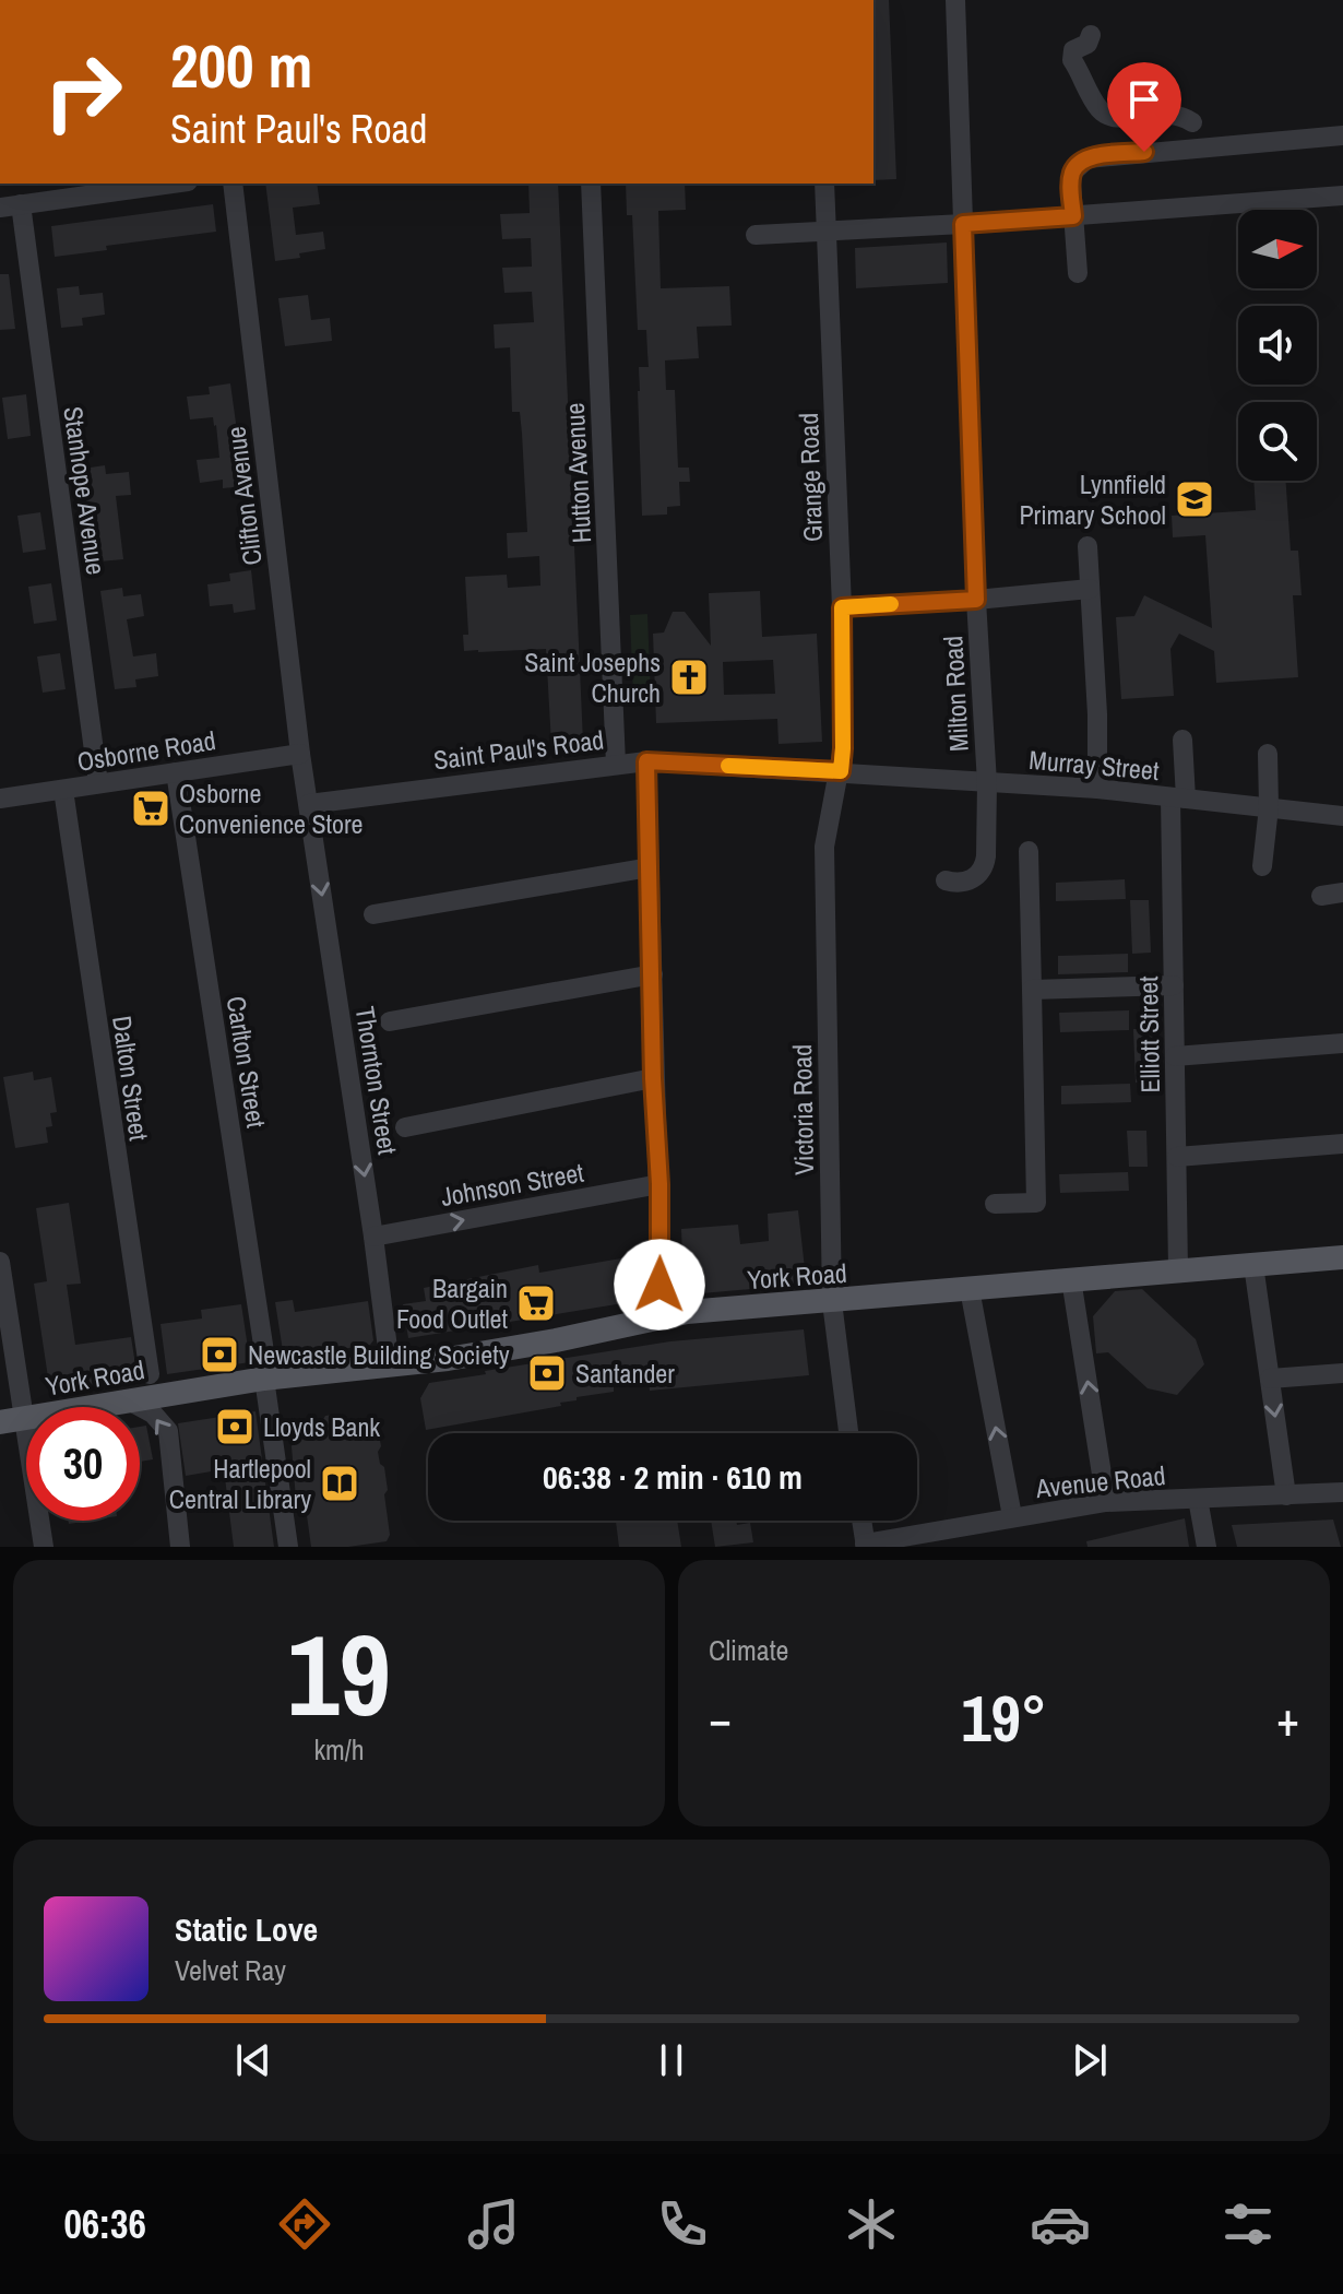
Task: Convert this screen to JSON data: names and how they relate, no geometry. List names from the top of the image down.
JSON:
{
  "streets": {
    "main road": ["York Road"],
    "street": [
      "Hutton Avenue",
      "Grange Road",
      "Stanhope Avenue",
      "Clifton Avenue",
      "Milton Road",
      "Saint Paul's Road",
      "Osborne Road",
      "Murray Street",
      "Elliott Street",
      "Carlton Street",
      "Dalton Street",
      "Thornton Street",
      "Victoria Road",
      "Johnson Street",
      "Avenue Road"
    ]
  },
  "crossings": [
    ["Hutton Avenue", "Saint Paul's Road"],
    ["Grange Road", "Saint Paul's Road"],
    ["Grange Road", "Murray Street"],
    ["Grange Road", "Victoria Road"],
    ["Stanhope Avenue", "Osborne Road"],
    ["Clifton Avenue", "Saint Paul's Road"],
    ["Clifton Avenue", "Osborne Road"],
    ["Clifton Avenue", "Thornton Street"],
    ["Milton Road", "Murray Street"],
    ["Saint Paul's Road", "Murray Street"],
    ["Saint Paul's Road", "Thornton Street"],
    ["Saint Paul's Road", "Victoria Road"],
    ["Osborne Road", "Carlton Street"],
    ["Osborne Road", "Dalton Street"],
    ["Murray Street", "Elliott Street"],
    ["Murray Street", "Victoria Road"],
    ["Elliott Street", "York Road"],
    ["Carlton Street", "York Road"],
    ["Thornton Street", "Johnson Street"],
    ["Thornton Street", "York Road"],
    ["Victoria Road", "York Road"]
  ],
  "one_way": ["Thornton Street"],
  "places": {
    "school or university": ["Lynnfield Primary School"],
    "church": ["Saint Josephs Church"],
    "supermarket": ["Osborne Convenience Store", "Bargain Food Outlet"],
    "bank": ["Newcastle Building Society", "Santander", "Lloyds Bank"],
    "library": ["Hartlepool Central Library"]
  },
  "north": "right",
  "page": {
    "turn": ["200 m", "Saint Paul's Road"],
    "limit": "30",
    "trip": "06:38 · 2 min · 610 m",
    "tile": [
      ["19", "km/h"],
      "Climate"
    ],
    "heat": ["−", "19°", "+"],
    "song": ["Static Love", "Velvet Ray"],
    "tabs": "06:36"
  }
}
